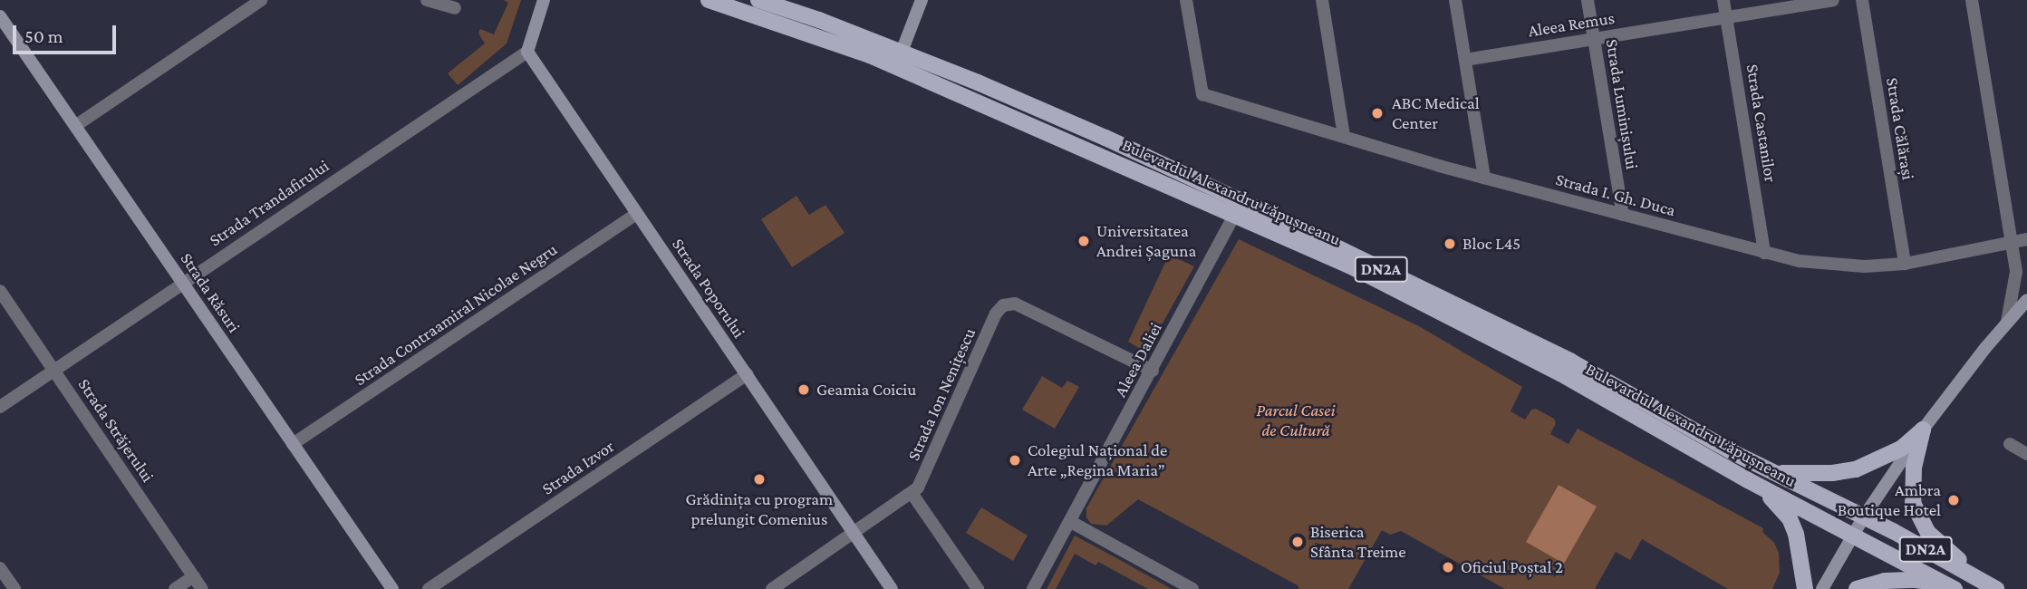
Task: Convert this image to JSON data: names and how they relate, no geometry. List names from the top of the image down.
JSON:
{
  "streets": {
    "main road": ["Bulevardul Alexandru Lăpușneanu", "DN2A"],
    "street": [
      "Aleea Remus",
      "Strada Luminișului",
      "Strada Castanilor",
      "Strada Călărași",
      "Strada I. Gh. Duca",
      "Strada Trandafirului",
      "Strada Poporului",
      "Strada Răsuri",
      "Strada Contraamiral Nicolae Negru",
      "Aleea Daliei",
      "Strada Ion Nenițescu",
      "Strada Străjerului",
      "Strada Izvor"
    ]
  },
  "crossings": [
    ["Aleea Remus", "Strada Luminișului"],
    ["Aleea Remus", "Strada Castanilor"],
    ["Strada Luminișului", "Strada I. Gh. Duca"],
    ["Strada Castanilor", "Strada I. Gh. Duca"],
    ["Strada Călărași", "Strada I. Gh. Duca"],
    ["Bulevardul Alexandru Lăpușneanu", "DN2A"],
    ["Bulevardul Alexandru Lăpușneanu", "Aleea Daliei"],
    ["Strada Trandafirului", "Strada Poporului"],
    ["Strada Trandafirului", "Strada Răsuri"],
    ["Strada Trandafirului", "Strada Străjerului"],
    ["Strada Poporului", "Strada Contraamiral Nicolae Negru"],
    ["Strada Poporului", "Strada Ion Nenițescu"],
    ["Strada Poporului", "Strada Izvor"],
    ["Strada Răsuri", "Strada Contraamiral Nicolae Negru"],
    ["Aleea Daliei", "Strada Ion Nenițescu"]
  ],
  "parks": ["Parcul Casei de Cultură"],
  "places": [
    "ABC Medical Center",
    "Universitatea Andrei Șaguna",
    "Bloc L45",
    "Geamia Coiciu",
    "Colegiul Național de Arte „Regina Maria”",
    "Grădinița cu program prelungit Comenius",
    "Ambra Boutique Hotel",
    "Biserica Sfânta Treime",
    "Oficiul Poștal 2"
  ],
  "scale_bar": "50 m"
}
